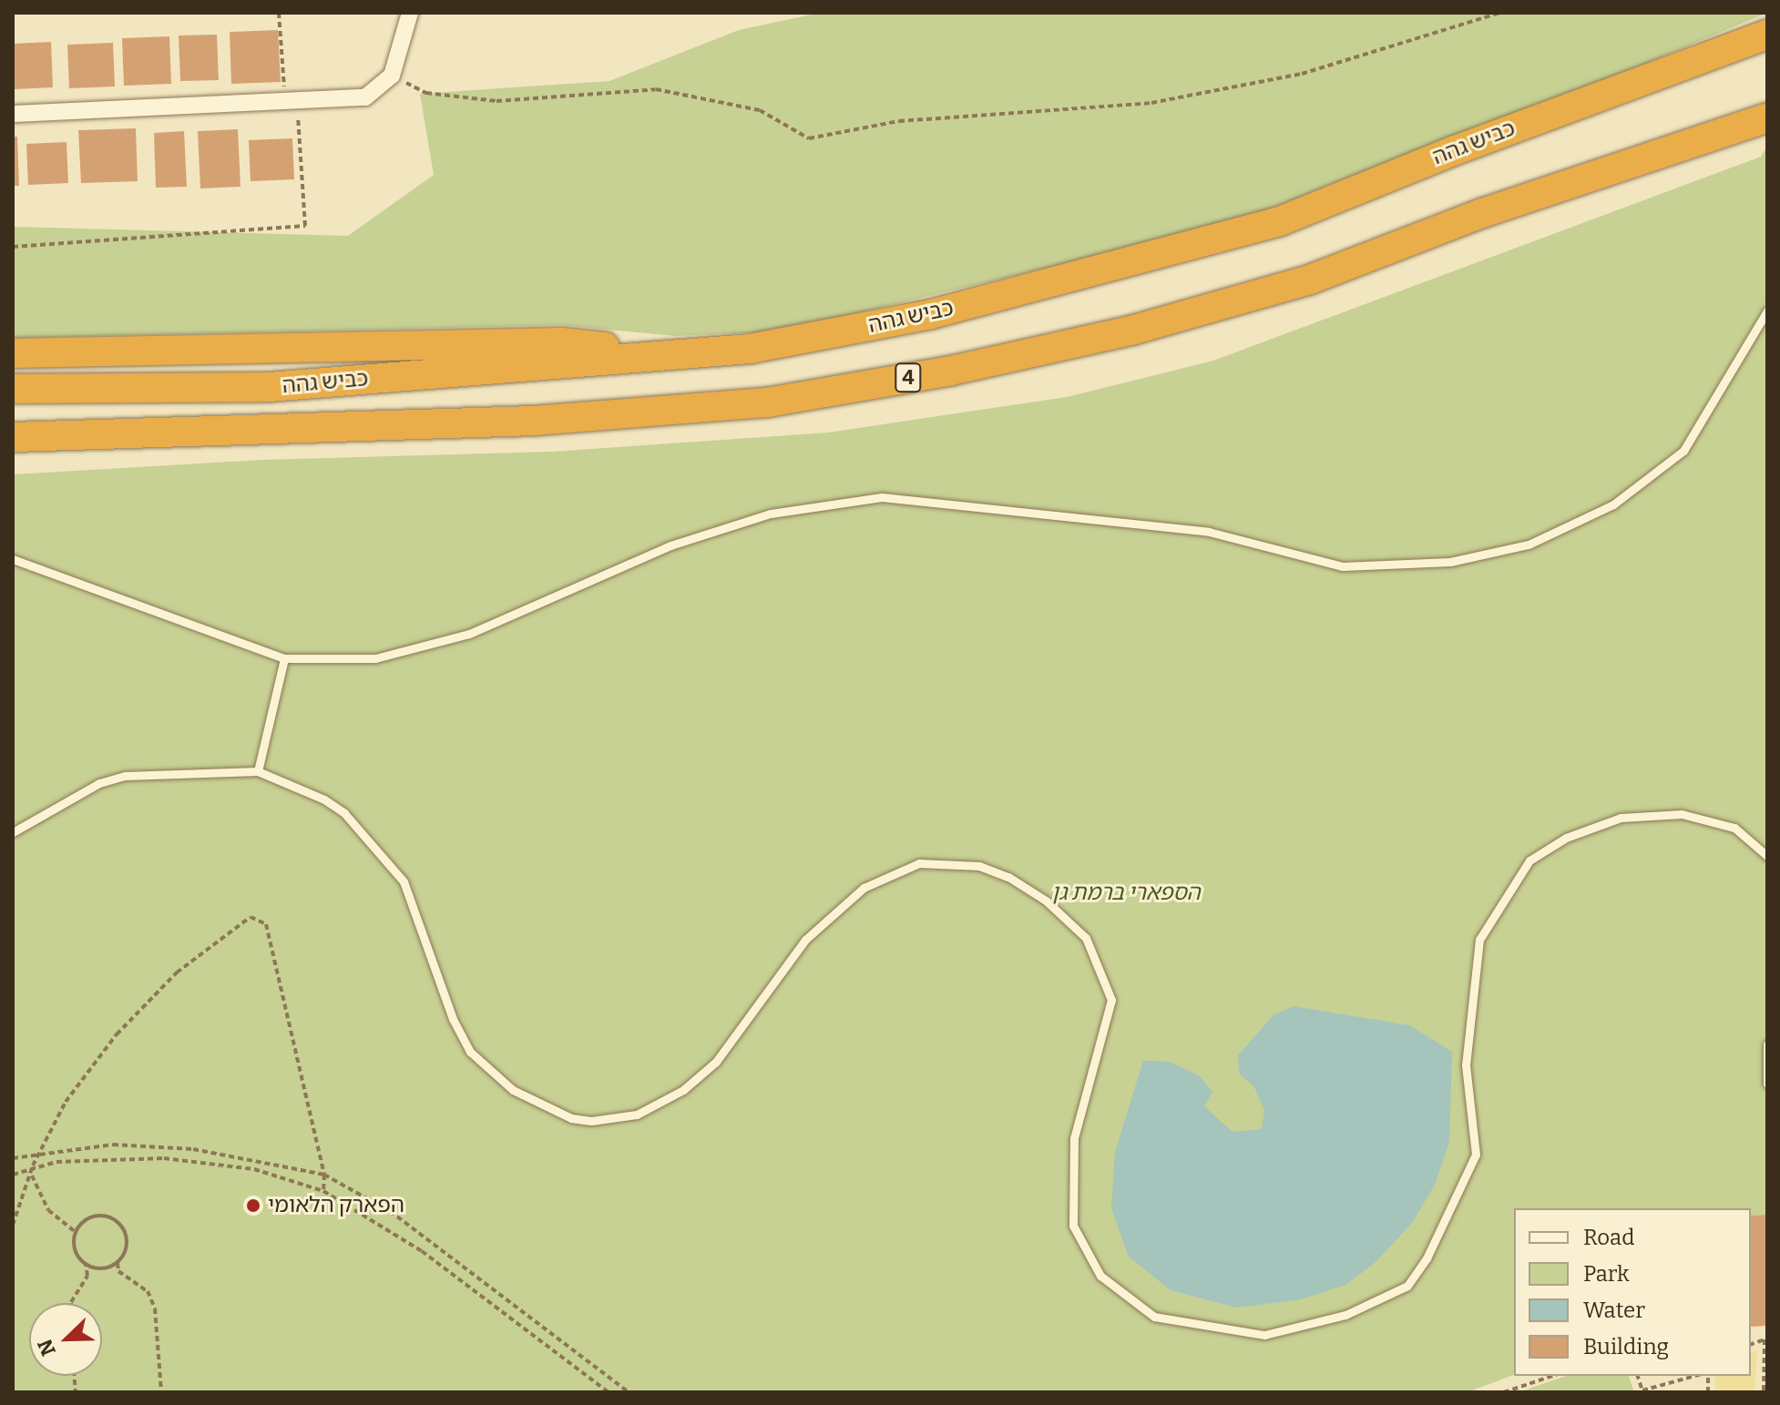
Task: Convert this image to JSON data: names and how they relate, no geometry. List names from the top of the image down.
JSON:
{
  "streets": {
    "highway": ["כביש גהה", "4"]
  },
  "parks": ["הספארי ברמת גן"],
  "places": ["הפארק הלאומי"],
  "legend": [
    "Road",
    "Park",
    "Water",
    "Building"
  ],
  "north": "bottom left"
}
